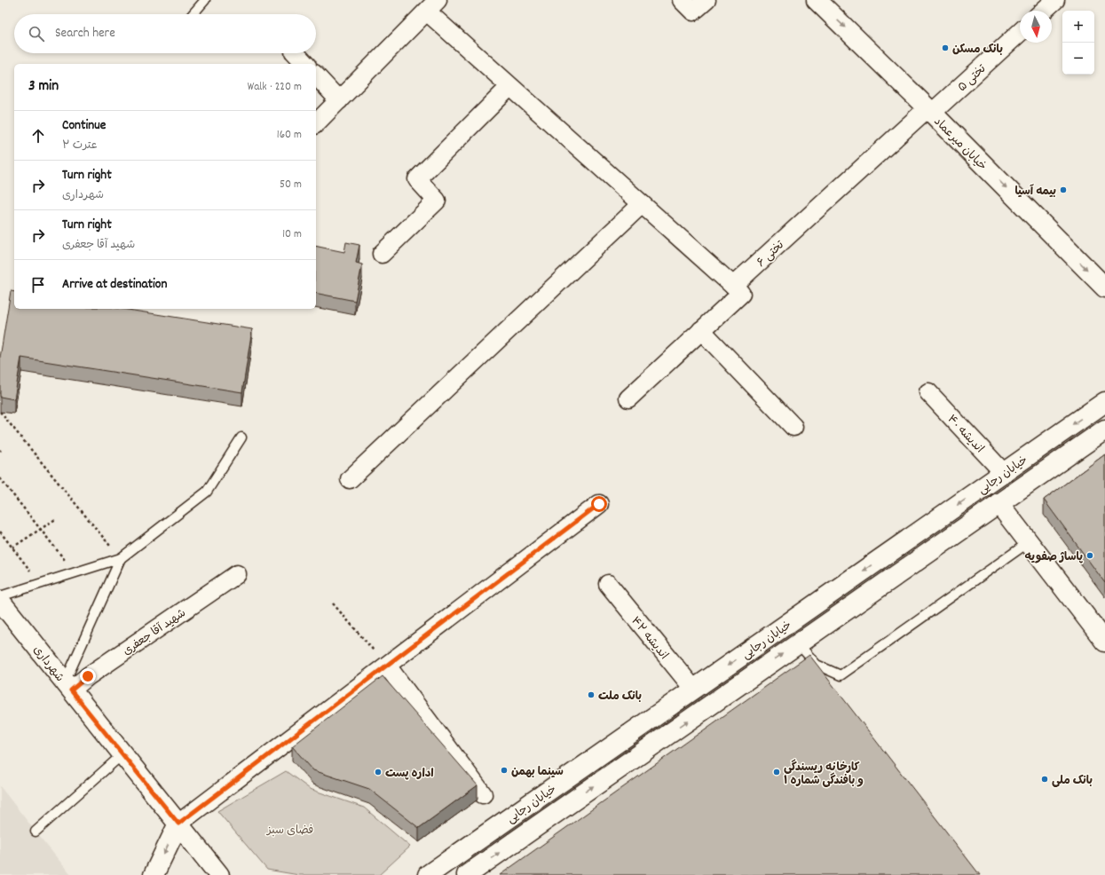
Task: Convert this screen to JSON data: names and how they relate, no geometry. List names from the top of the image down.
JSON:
{
  "streets": {
    "main road": ["خیابان میرعماد", "خیابان رجایی", "شهرداری"],
    "street": [
      "تختی ۵",
      "تختی ۶",
      "اندیشه ۴۰",
      "شهید آقا جعفری",
      "اندیشه ۴۲"
    ]
  },
  "crossings": [
    ["تختی ۵", "خیابان میرعماد"],
    ["تختی ۵", "تختی ۶"],
    ["خیابان میرعماد", "تختی ۶"],
    ["اندیشه ۴۰", "خیابان رجایی"],
    ["خیابان رجایی", "اندیشه ۴۲"],
    ["شهید آقا جعفری", "شهرداری"]
  ],
  "one_way": ["خیابان میرعماد"],
  "parks": ["فضای سبز"],
  "places": [
    "بانک مسکن",
    "بیمه آسیا",
    "پاساژ صفویه",
    "بانک ملت",
    "سینما بهمن",
    "اداره پست",
    "کارخانه ریسندگی و بافندگی شماره ۱",
    "بانک ملی"
  ],
  "north": "bottom",
  "page": {
    "map_buttons": ["+", "−"],
    "search": "Search here",
    "heading": ["3 min", "Walk · 220 m"],
    "list": [
      ["Continue", "عترت ۲", "160 m"],
      ["Turn right", "شهرداری", "50 m"],
      ["Turn right", "شهید آقا جعفری", "10 m"],
      "Arrive at destination"
    ]
  }
}
